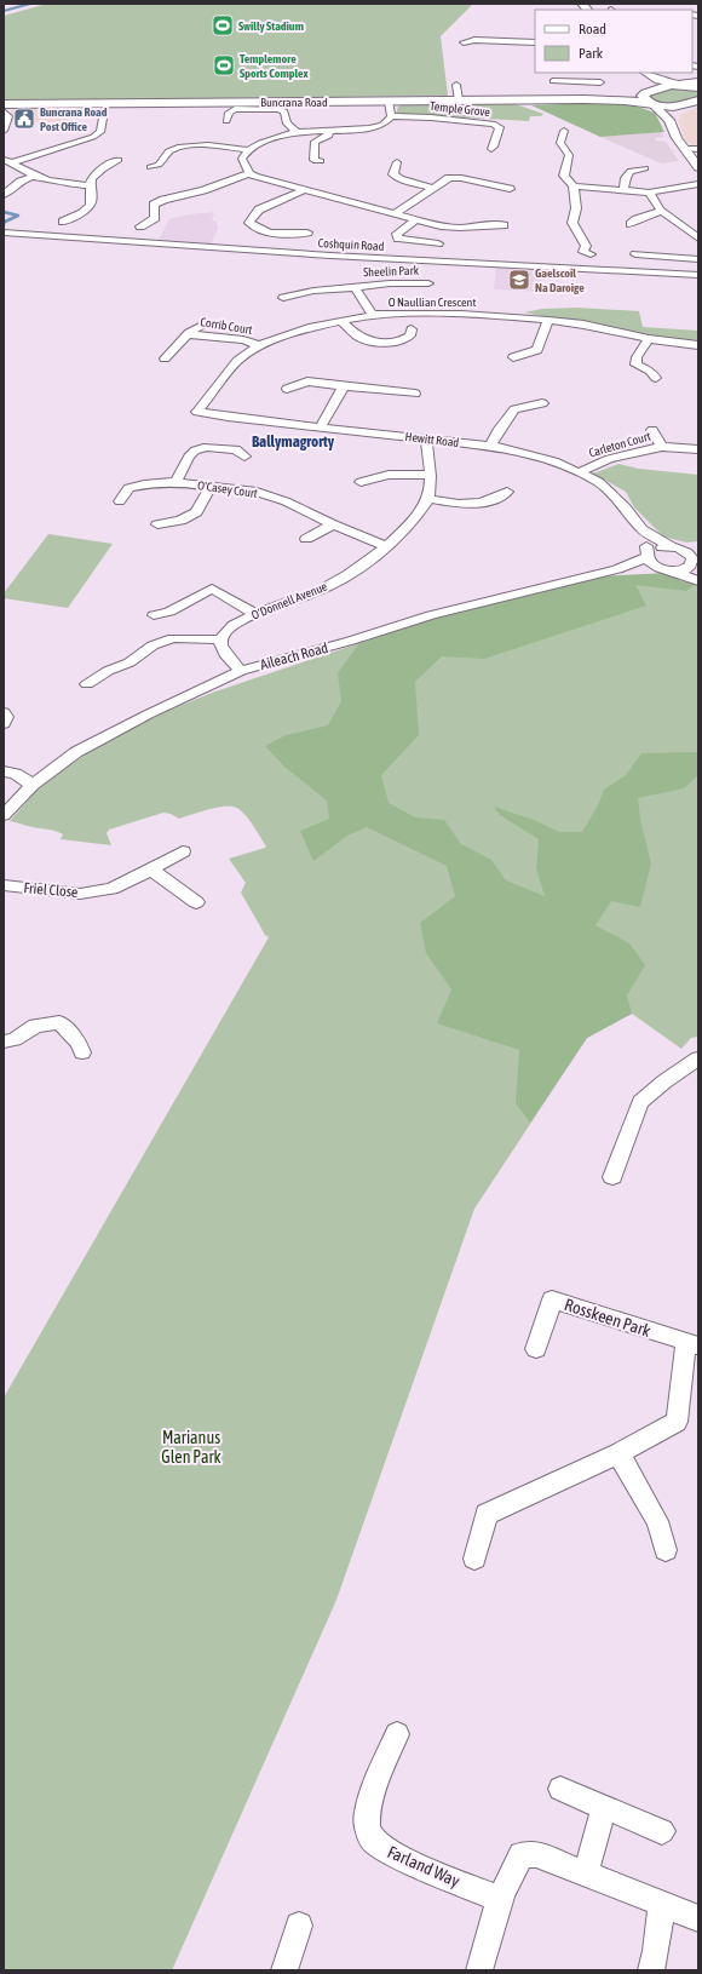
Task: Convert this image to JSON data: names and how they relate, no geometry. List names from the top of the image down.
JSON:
{
  "streets": {
    "highway": ["Buncrana Road"],
    "street": [
      "Temple Grove",
      "Coshquin Road",
      "Sheelin Park",
      "O Naullian Crescent",
      "Corrib Court",
      "Hewitt Road",
      "Carleton Court",
      "O'Casey Court",
      "O'Donnell Avenue",
      "Aileach Road",
      "Friel Close",
      "Rosskeen Park",
      "Farland Way"
    ]
  },
  "crossings": [
    ["Sheelin Park", "O Naullian Crescent"],
    ["O Naullian Crescent", "Corrib Court"],
    ["O Naullian Crescent", "Hewitt Road"],
    ["Hewitt Road", "Carleton Court"],
    ["Hewitt Road", "Aileach Road"],
    ["O'Casey Court", "O'Donnell Avenue"]
  ],
  "districts": ["Ballymagrorty"],
  "parks": ["Marianus Glen Park"],
  "places": {
    "sports": ["Swilly Stadium", "Templemore Sports Complex"],
    "public building": ["Buncrana Road Post Office"],
    "school or university": ["Gaelscoil Na Daroige"]
  },
  "legend": ["Road", "Park"]
}
